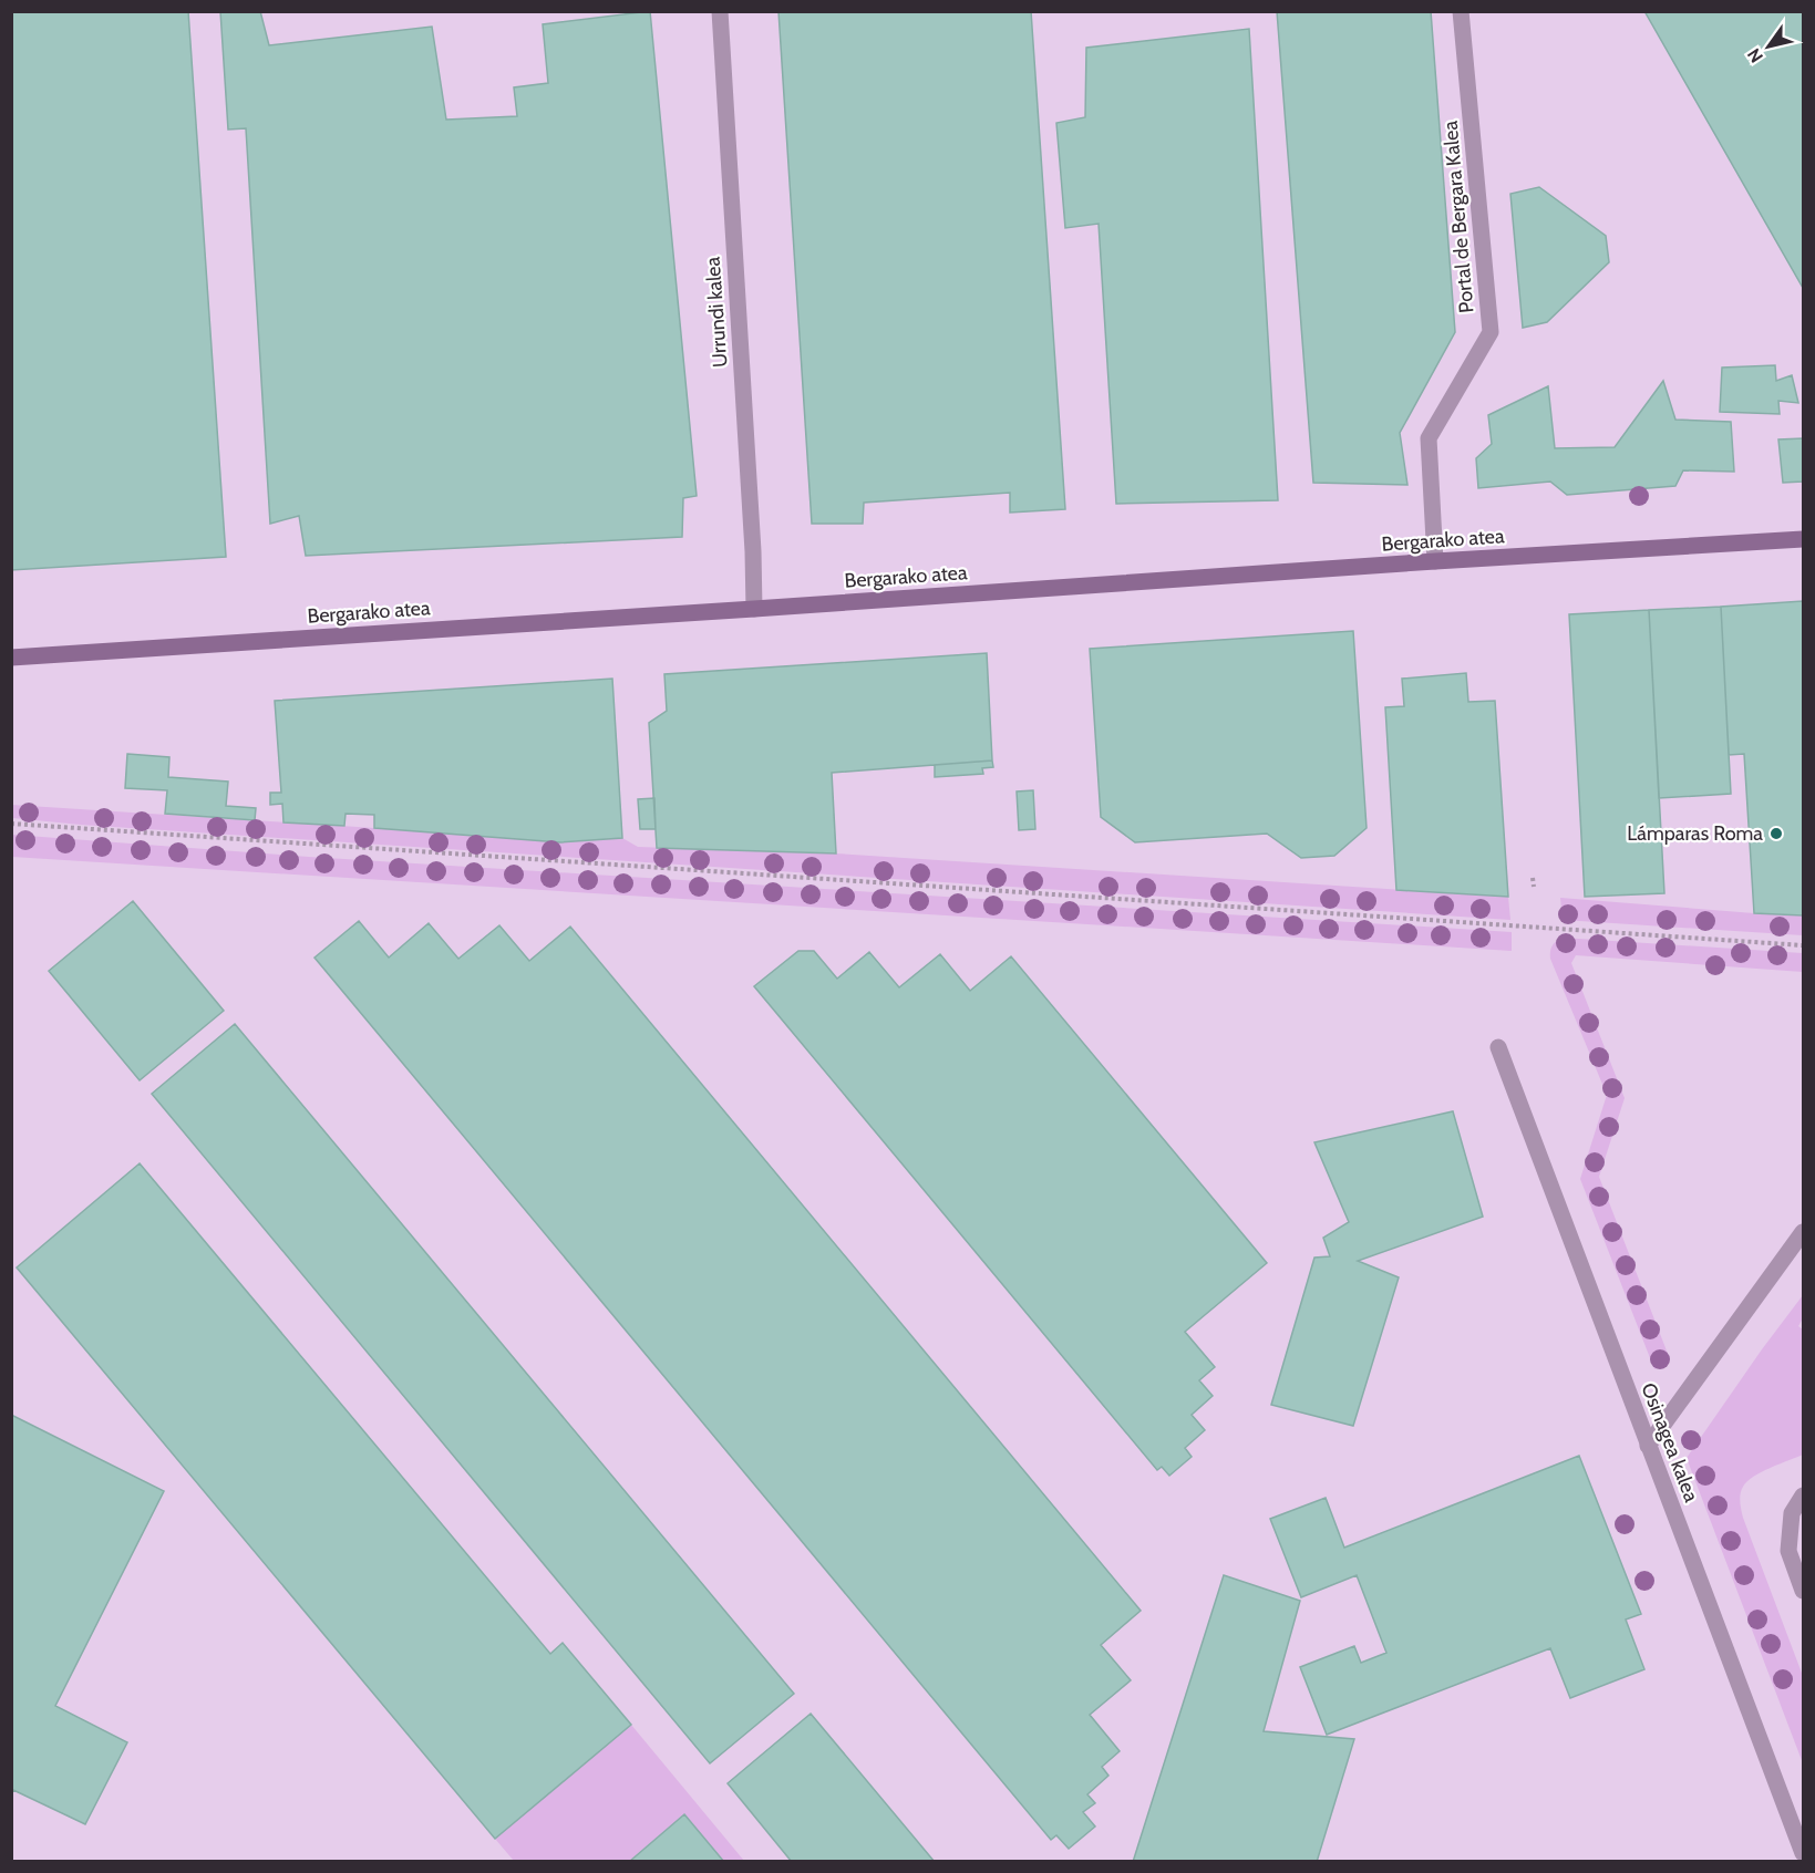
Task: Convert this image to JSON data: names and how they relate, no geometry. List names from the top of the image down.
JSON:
{
  "streets": {
    "street": [
      "Portal de Bergara Kalea",
      "Urrundi kalea",
      "Bergarako atea",
      "Osinagea kalea"
    ]
  },
  "crossings": [
    ["Portal de Bergara Kalea", "Bergarako atea"],
    ["Urrundi kalea", "Bergarako atea"]
  ],
  "places": ["Lámparas Roma"],
  "north": "bottom left"
}
